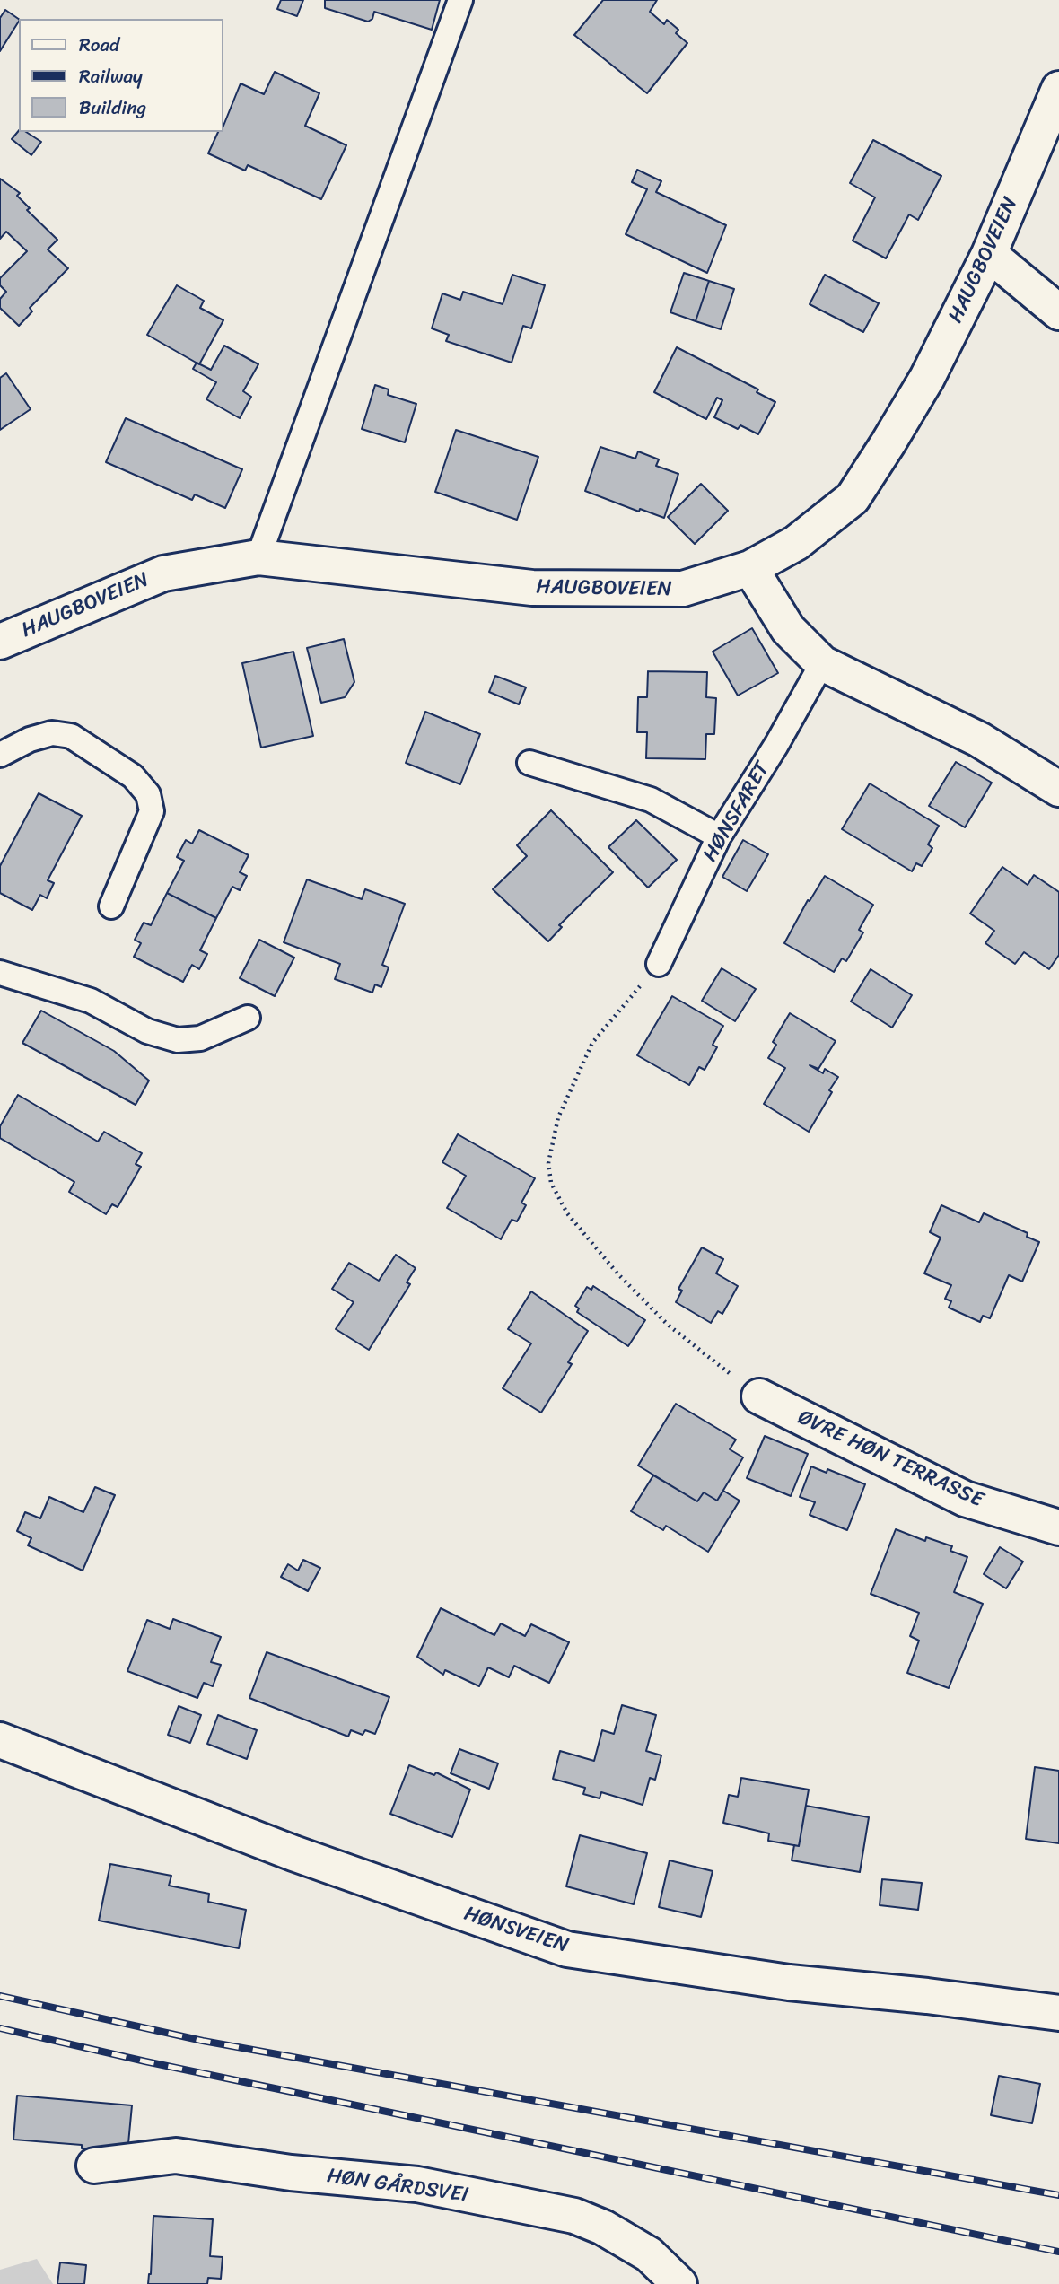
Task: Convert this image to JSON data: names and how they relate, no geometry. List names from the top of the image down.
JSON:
{
  "streets": {
    "street": [
      "HAUGBOVEIEN",
      "ØVRE HØN TERRASSE",
      "HØNSVEIEN",
      "HØN GÅRDSVEI"
    ],
    "lane": ["HØNSFARET"]
  },
  "legend": ["Road", "Railway", "Building"]
}
